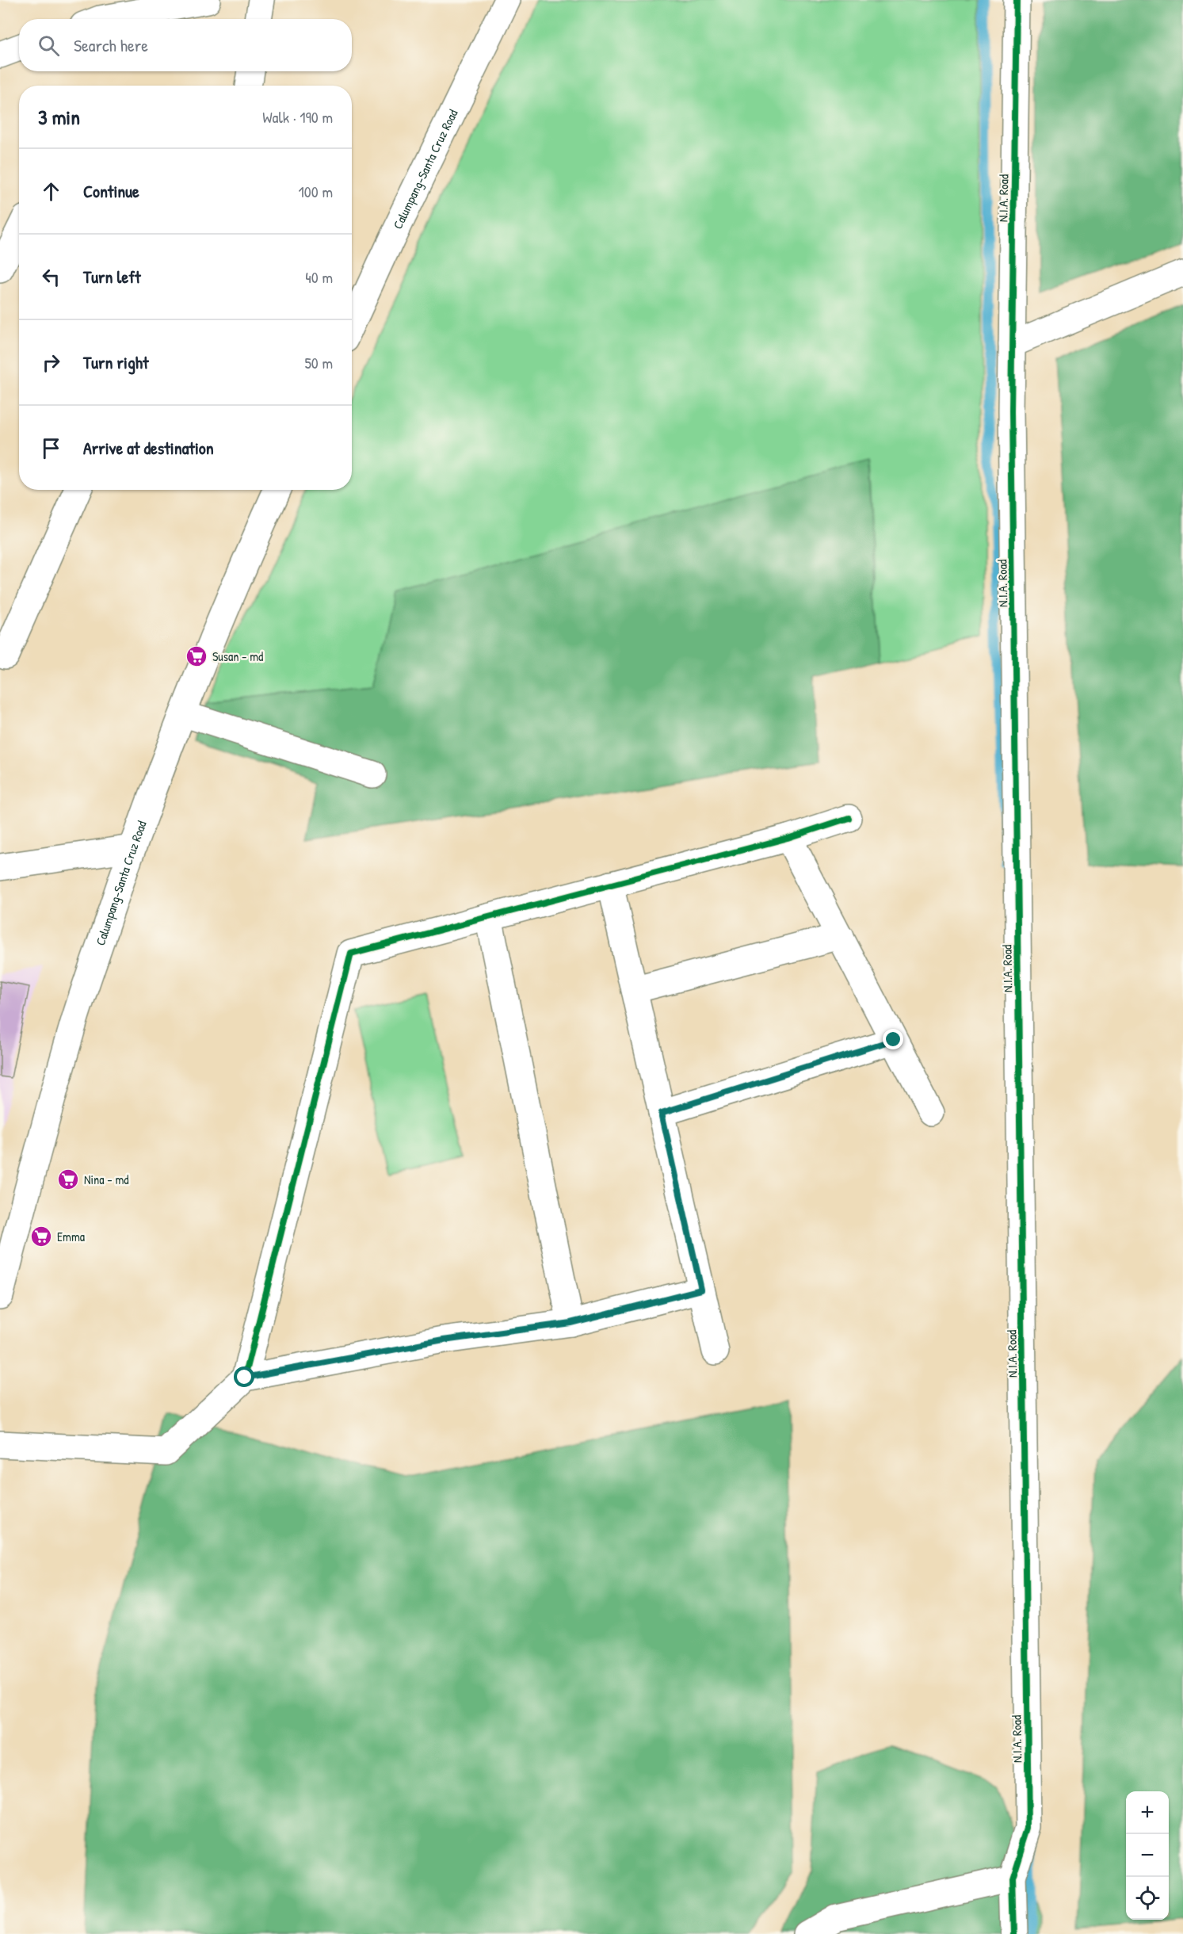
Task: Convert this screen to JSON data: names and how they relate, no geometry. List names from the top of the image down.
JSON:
{
  "streets": {
    "street": ["Calumpang-Santa Cruz Road", "N.I.A. Road"]
  },
  "places": {
    "supermarket": ["Susan - md", "Nina - md", "Emma"]
  },
  "page": {
    "search": "Search here",
    "heading": ["3 min", "Walk · 190 m"],
    "list": [
      ["Continue", "100 m"],
      ["Turn left", "40 m"],
      ["Turn right", "50 m"],
      "Arrive at destination"
    ],
    "map_buttons": ["+", "−"]
  }
}
